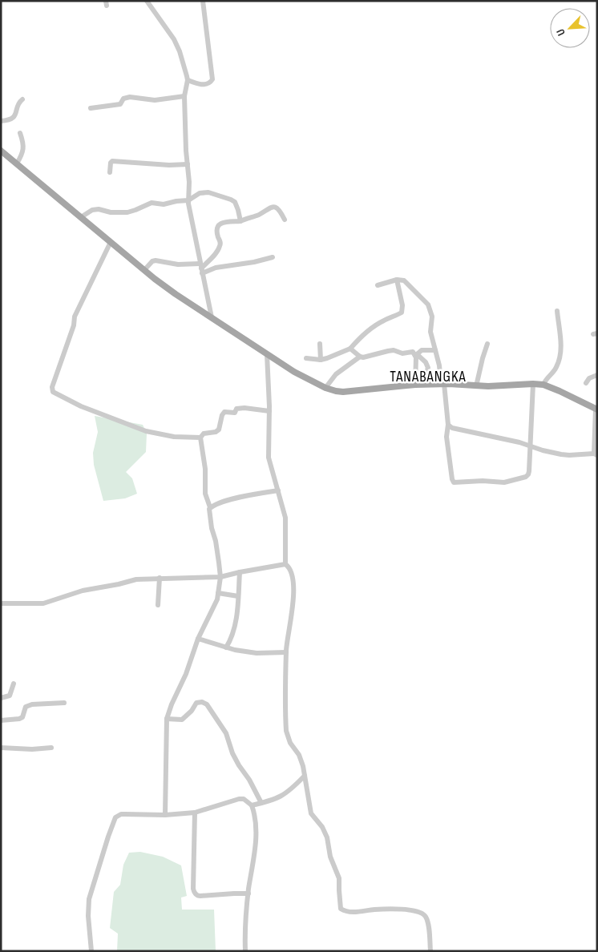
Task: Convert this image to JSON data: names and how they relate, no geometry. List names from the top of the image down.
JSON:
{
  "districts": ["TANABANGKA"],
  "north": "bottom left"
}
